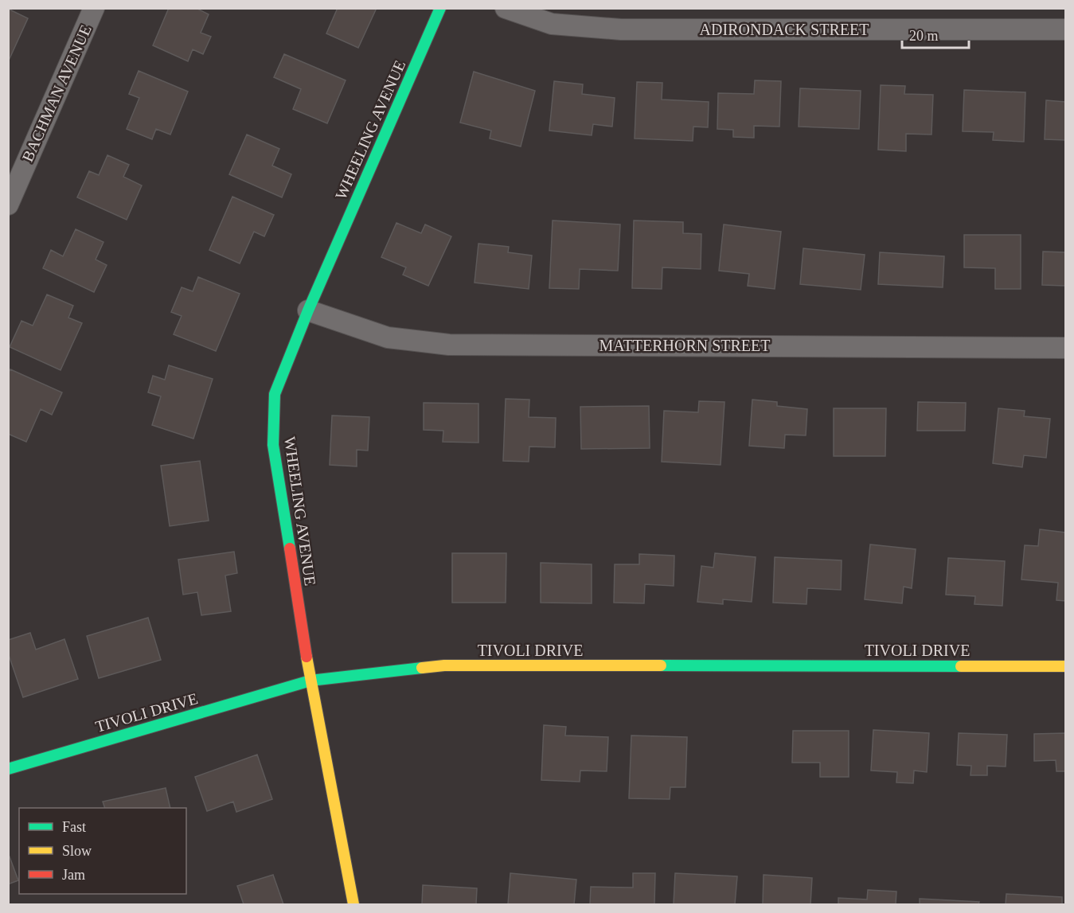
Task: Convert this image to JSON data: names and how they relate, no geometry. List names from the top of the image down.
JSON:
{
  "streets": {
    "street": [
      "ADIRONDACK STREET",
      "BACHMAN AVENUE",
      "WHEELING AVENUE",
      "MATTERHORN STREET",
      "TIVOLI DRIVE"
    ]
  },
  "crossings": [
    ["WHEELING AVENUE", "MATTERHORN STREET"],
    ["WHEELING AVENUE", "TIVOLI DRIVE"]
  ],
  "legend": ["Fast", "Slow", "Jam"],
  "scale_bar": "20 m"
}
